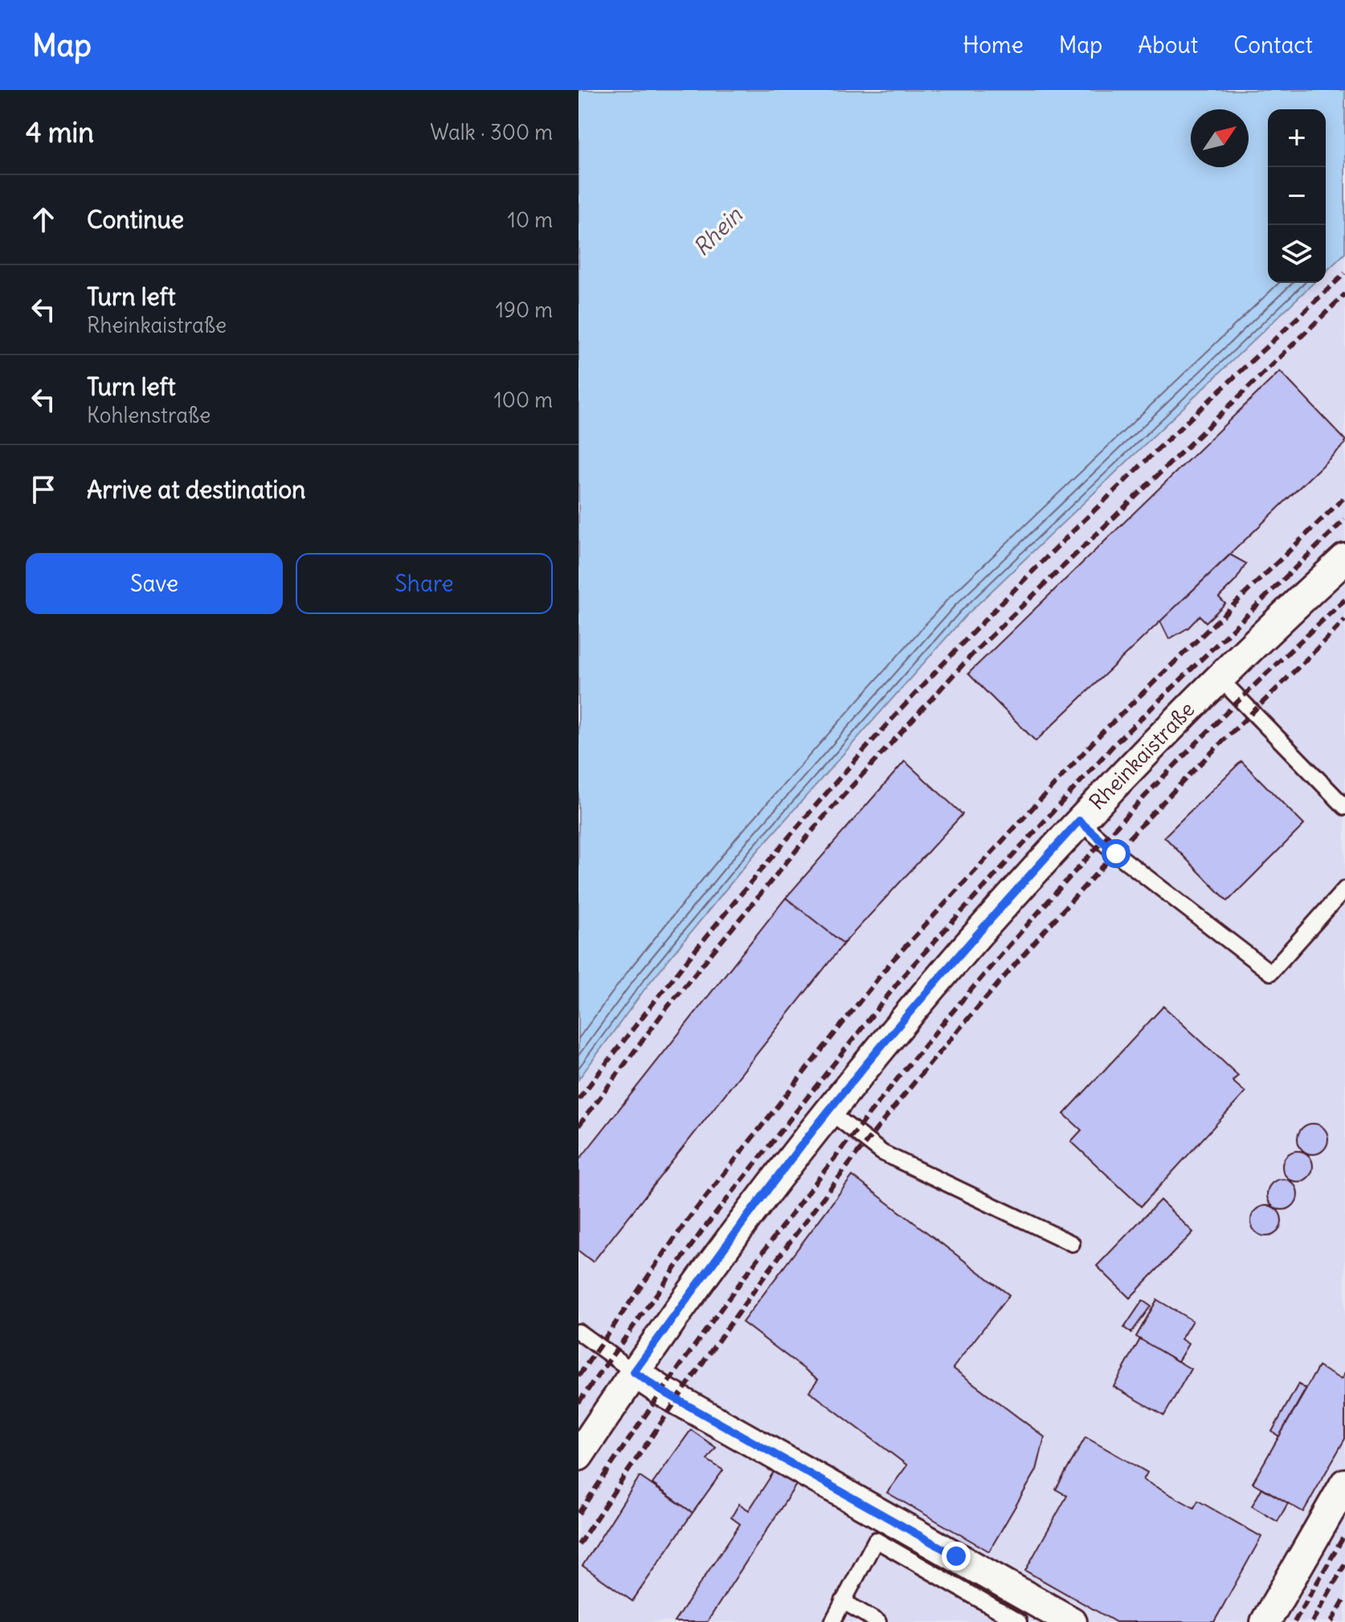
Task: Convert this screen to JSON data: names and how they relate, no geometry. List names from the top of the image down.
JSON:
{
  "streets": {
    "street": ["Rheinkaistraße"]
  },
  "water": ["Rhein"],
  "north": "top right",
  "page": {
    "header": "Map",
    "nav": [
      "Home",
      "Map",
      "About",
      "Contact"
    ],
    "heading": ["4 min", "Walk · 300 m"],
    "map_buttons": ["+", "−"],
    "list": [
      ["Continue", "10 m"],
      ["Turn left", "Rheinkaistraße", "190 m"],
      ["Turn left", "Kohlenstraße", "100 m"],
      "Arrive at destination"
    ],
    "buttons": ["Save", "Share"]
  }
}
